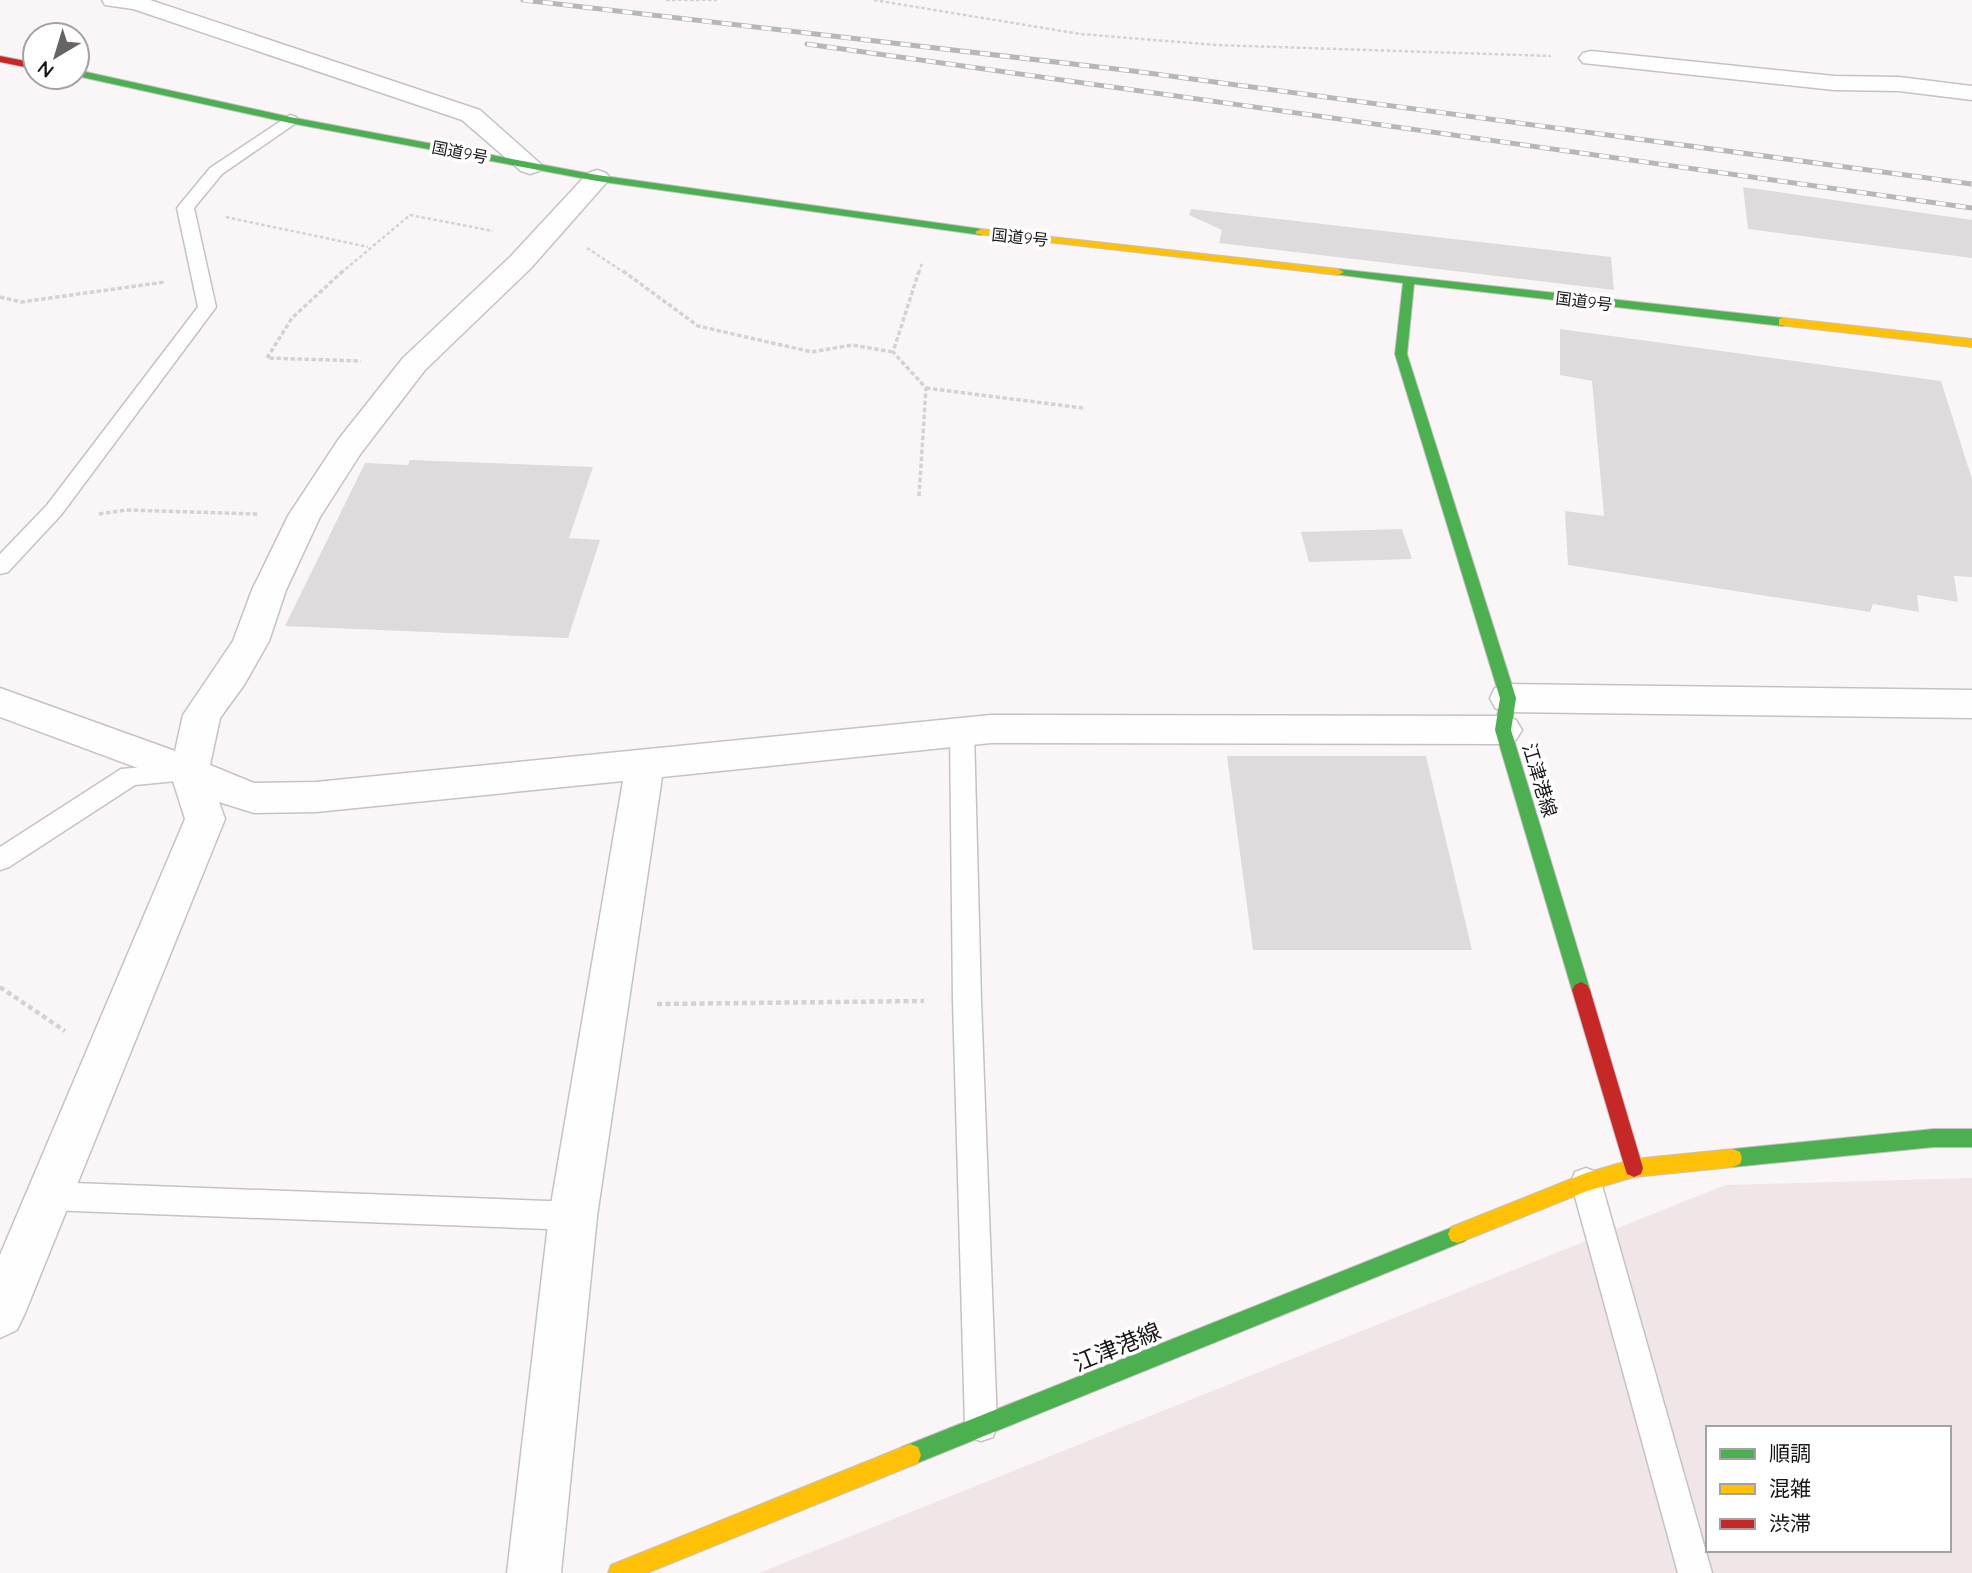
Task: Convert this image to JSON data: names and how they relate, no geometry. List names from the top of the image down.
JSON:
{
  "streets": {
    "main road": ["国道9号", "江津港線"]
  },
  "crossings": [
    ["国道9号", "江津港線"]
  ],
  "legend": ["順調", "混雑", "渋滞"],
  "north": "bottom left"
}
